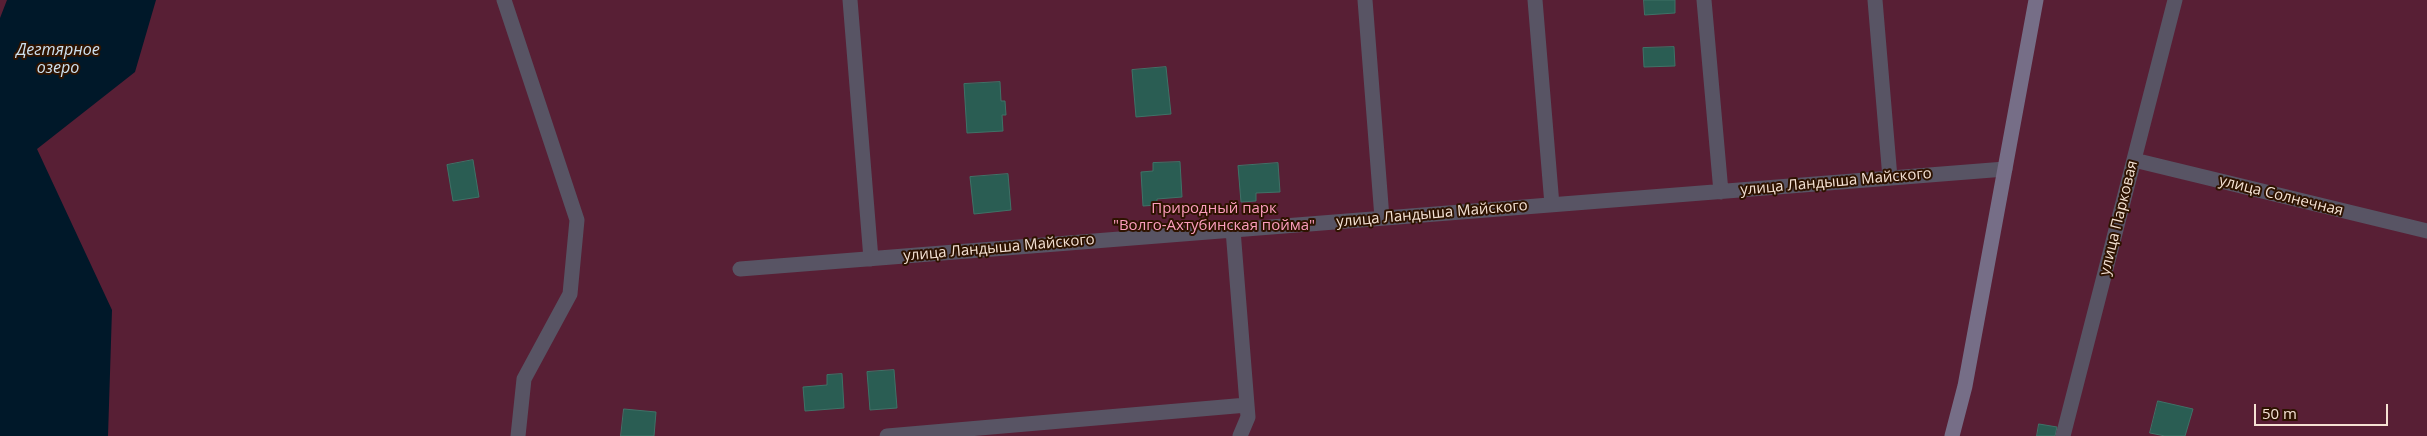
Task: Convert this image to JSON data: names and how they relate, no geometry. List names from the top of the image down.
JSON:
{
  "streets": {
    "street": ["улица Ландыша Майского", "улица Солнечная", "улица Парковая"]
  },
  "crossings": [
    ["улица Солнечная", "улица Парковая"]
  ],
  "water": ["Дегтярное озеро"],
  "parks": ["Природный парк \"Волго-Ахтубинская пойма\""],
  "scale_bar": "50 m"
}
